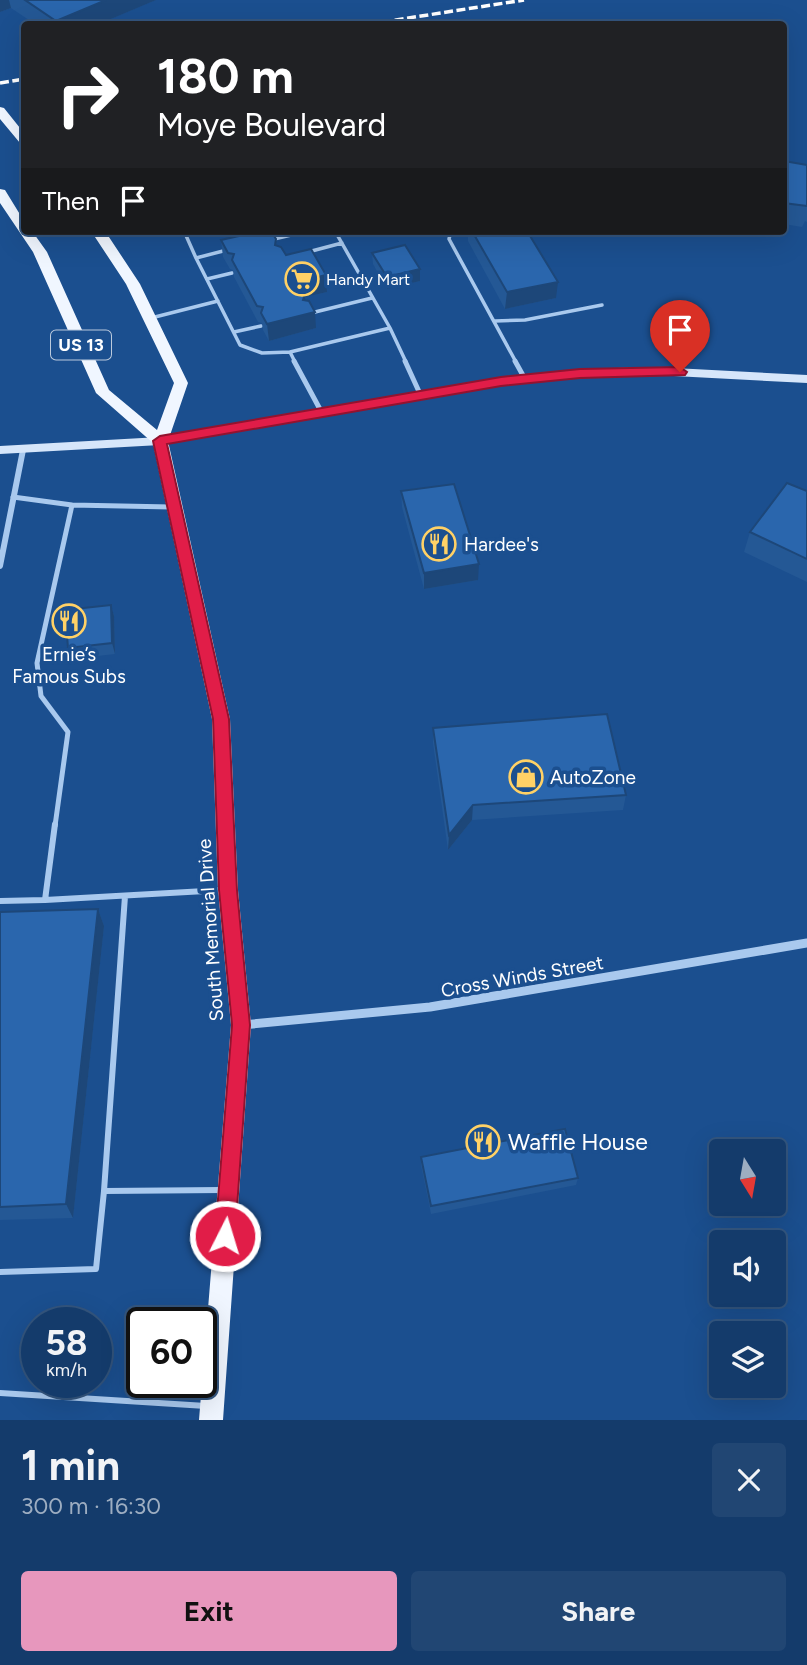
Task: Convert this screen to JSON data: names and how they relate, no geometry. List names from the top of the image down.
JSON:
{
  "streets": {
    "main road": ["US 13", "South Memorial Drive"],
    "street": ["Cross Winds Street"]
  },
  "crossings": [
    ["US 13", "South Memorial Drive"],
    ["South Memorial Drive", "Cross Winds Street"]
  ],
  "places": {
    "supermarket": ["Handy Mart"],
    "restaurant": ["Hardee's", "Ernie’s Famous Subs", "Waffle House"],
    "shop": ["AutoZone"]
  },
  "north": "bottom",
  "page": {
    "turn": ["180 m", "Moye Boulevard"],
    "then": "Then",
    "speed": "58 km/h",
    "limit": "60",
    "heading": ["1 min", "300 m · 16:30"],
    "buttons": ["Exit", "Share"]
  }
}
